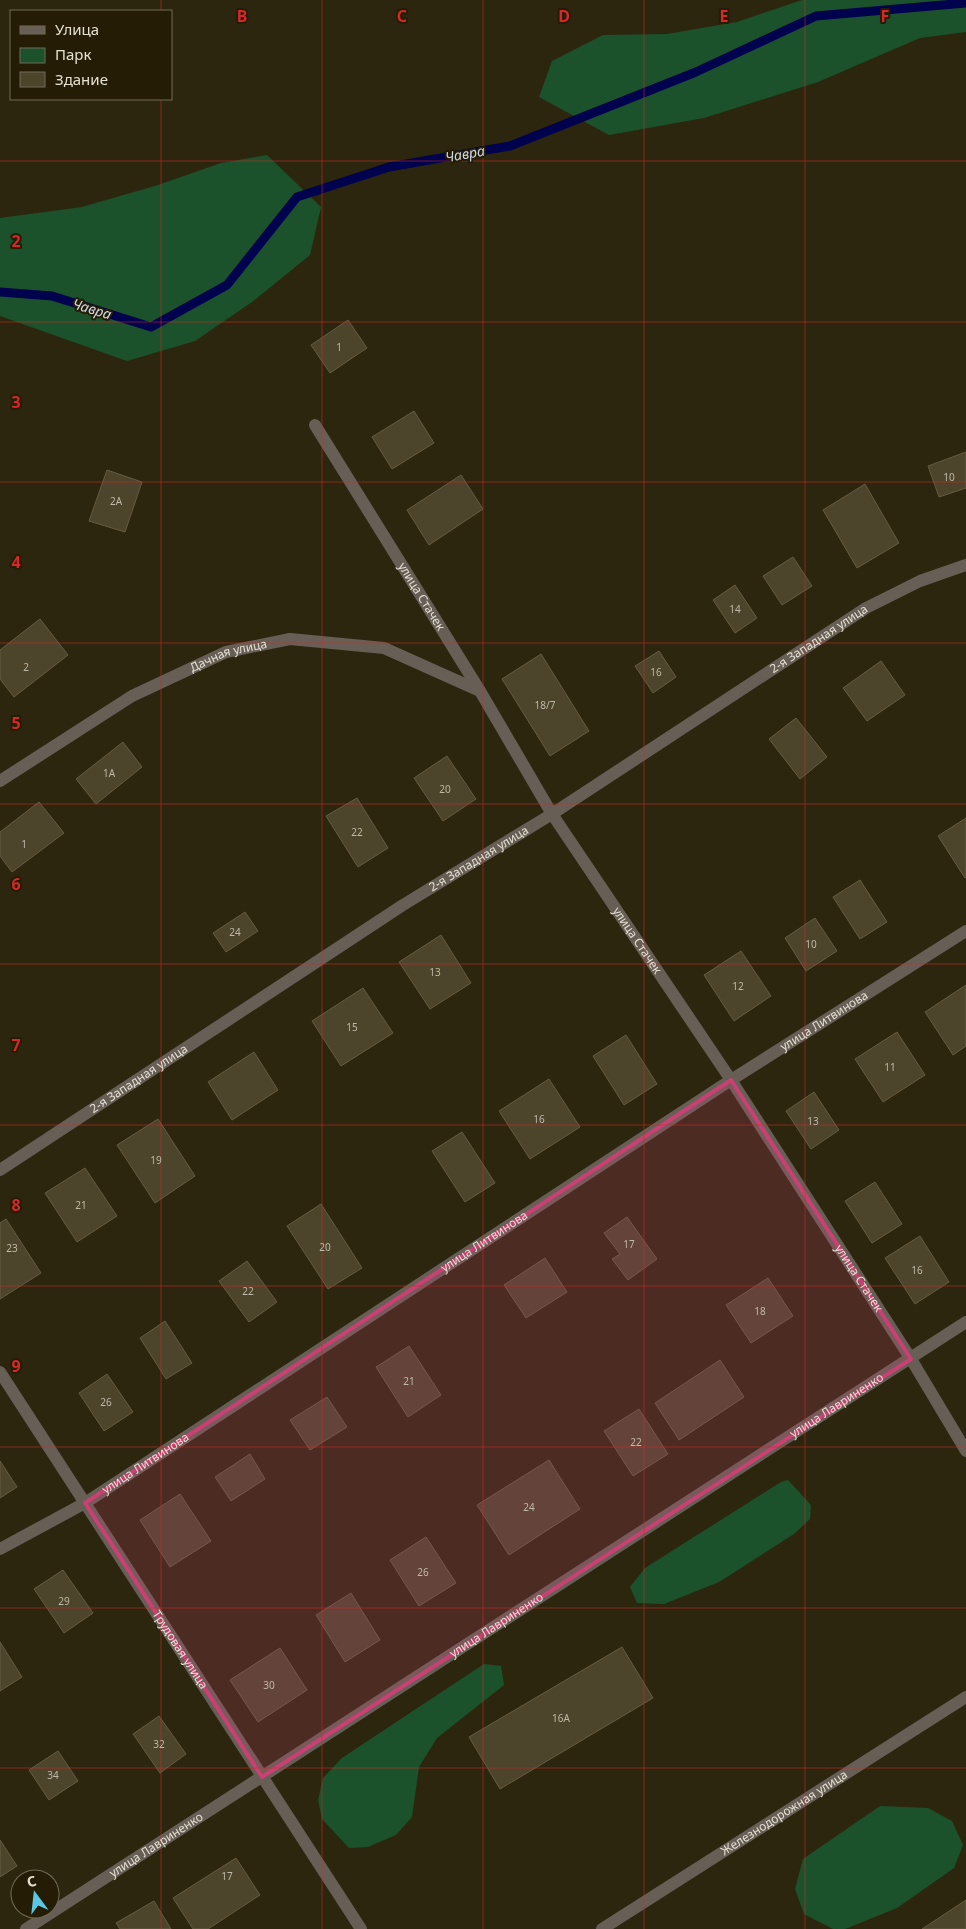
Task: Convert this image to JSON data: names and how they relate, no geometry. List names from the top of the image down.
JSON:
{
  "streets": {
    "street": [
      "улица Стачек",
      "2-я Западная улица",
      "Дачная улица",
      "улица Литвинова",
      "улица Лавриненко",
      "Трудовая улица",
      "Железнодорожная улица"
    ]
  },
  "crossings": [
    ["улица Стачек", "2-я Западная улица"],
    ["улица Стачек", "Дачная улица"],
    ["улица Стачек", "улица Литвинова"],
    ["улица Стачек", "улица Лавриненко"],
    ["улица Литвинова", "Трудовая улица"],
    ["улица Лавриненко", "Трудовая улица"]
  ],
  "water": ["Чавра"],
  "house_numbers": [
    "1",
    "10",
    "2А",
    "14",
    "2",
    "16",
    "18/7",
    "1А",
    "20",
    "22",
    "1",
    "24",
    "10",
    "13",
    "12",
    "15",
    "11",
    "16",
    "13",
    "19",
    "21",
    "17",
    "20",
    "23",
    "16",
    "22",
    "18",
    "21",
    "26",
    "22",
    "24",
    "26",
    "29",
    "30",
    "16А",
    "32",
    "34",
    "17"
  ],
  "legend": ["Улица", "Парк", "Здание"],
  "north": "top",
  "grid": {
    "columns": [
      "B",
      "C",
      "D",
      "E",
      "F"
    ],
    "rows": [
      "2",
      "3",
      "4",
      "5",
      "6",
      "7",
      "8",
      "9"
    ]
  }
}
